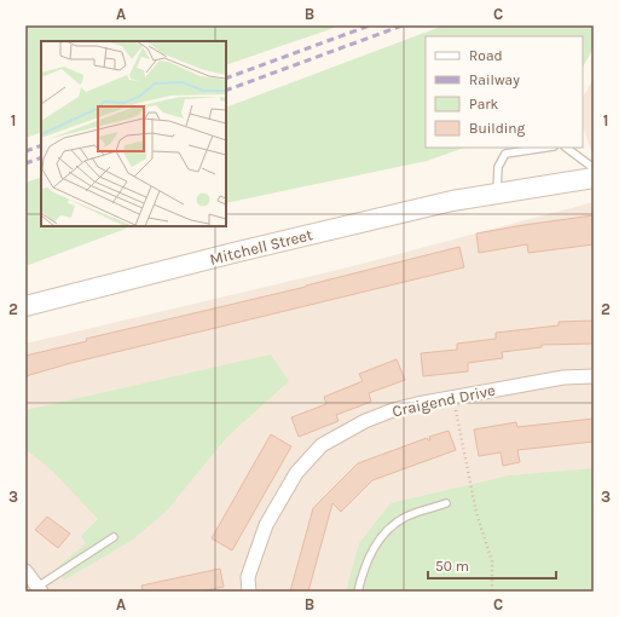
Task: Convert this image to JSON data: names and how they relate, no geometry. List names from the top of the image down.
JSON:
{
  "streets": {
    "street": ["Mitchell Street", "Craigend Drive"]
  },
  "legend": [
    "Road",
    "Railway",
    "Park",
    "Building"
  ],
  "scale_bar": "50 m",
  "grid": {
    "columns": ["A", "B", "C"],
    "rows": ["1", "2", "3"]
  }
}
